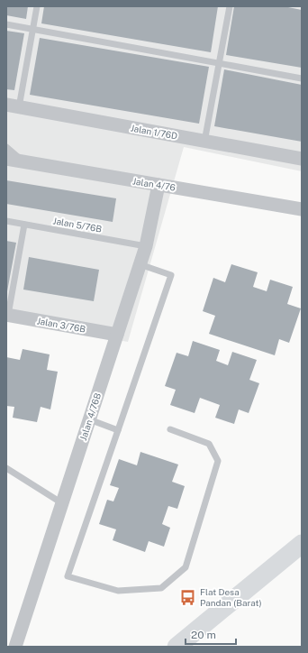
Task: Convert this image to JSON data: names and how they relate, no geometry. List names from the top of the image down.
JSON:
{
  "streets": {
    "street": [
      "Jalan 1/76D",
      "Jalan 4/76",
      "Jalan 3/76B",
      "Jalan 4/76B"
    ],
    "lane": ["Jalan 5/76B"]
  },
  "crossings": [
    ["Jalan 4/76", "Jalan 4/76B"],
    ["Jalan 5/76B", "Jalan 4/76B"],
    ["Jalan 3/76B", "Jalan 4/76B"]
  ],
  "places": {
    "bus stop": ["Flat Desa Pandan (Barat)"]
  },
  "scale_bar": "20 m"
}
